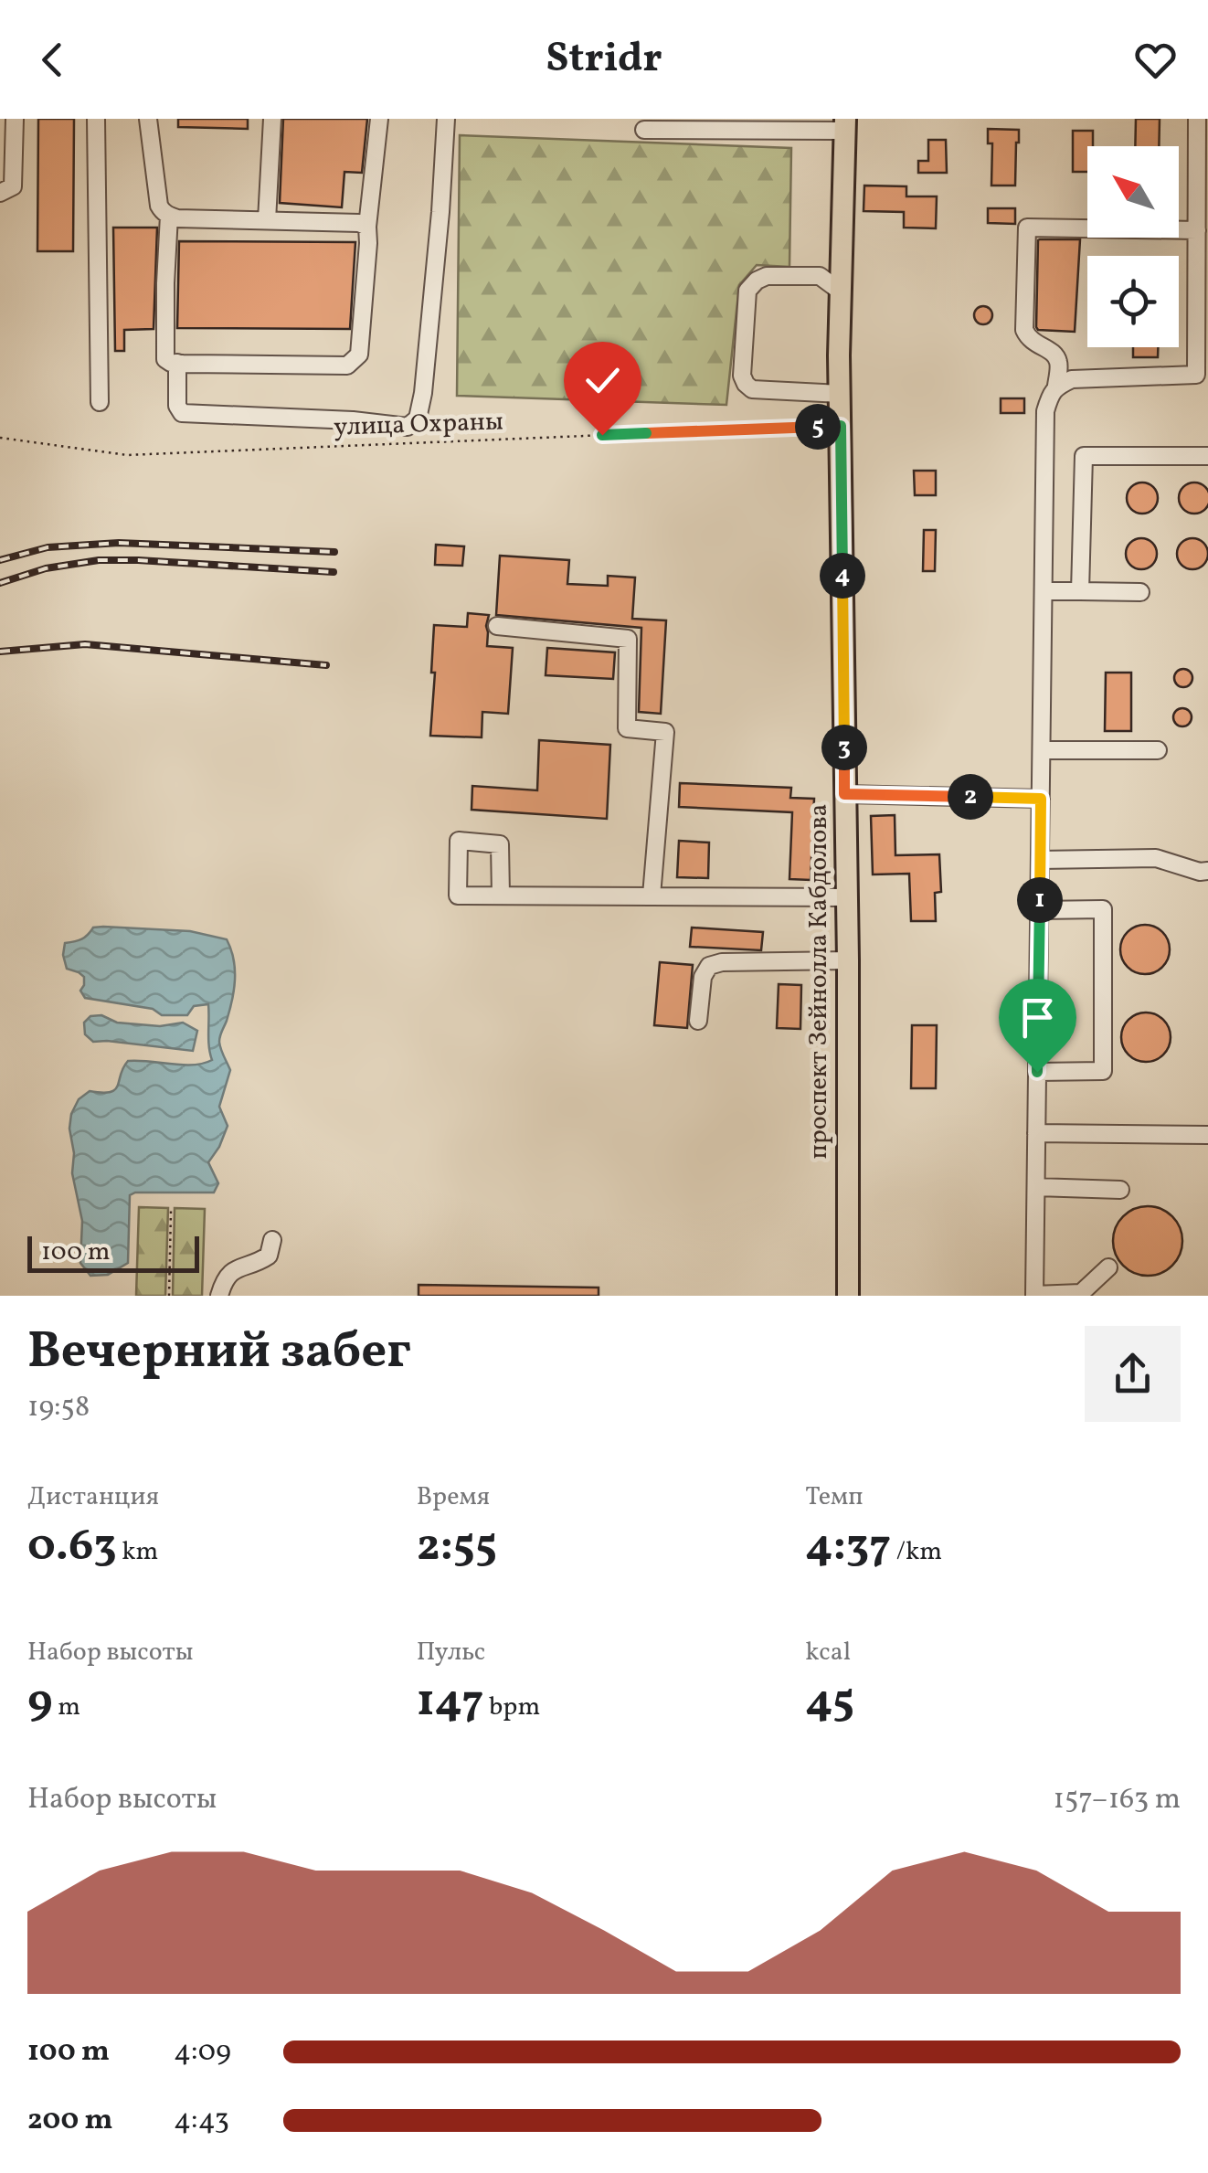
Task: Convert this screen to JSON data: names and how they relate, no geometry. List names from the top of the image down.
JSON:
{
  "streets": {
    "main road": ["проспект Зейнолла Кабдолова"],
    "path": ["улица Охраны"]
  },
  "crossings": [
    ["улица Охраны", "проспект Зейнолла Кабдолова"]
  ],
  "scale_bar": "100 m",
  "north": "top left",
  "page": {
    "header": "Stridr",
    "pins": [
      "5",
      "4",
      "3",
      "2",
      "1"
    ],
    "scale": "100 m",
    "heading": ["Вечерний забег", "19:58"],
    "stats": [
      ["Дистанция", "0.63 km"],
      ["Время", "2:55"],
      ["Темп", "4:37 /km"],
      ["Набор высоты", "9 m"],
      ["Пульс", "147 bpm"],
      ["kcal", "45"]
    ],
    "chart": ["Набор высоты", "157–163 m"],
    "list": [
      {
        "name": "100 m",
        "note": "4:09"
      },
      {
        "name": "200 m",
        "note": "4:43"
      }
    ]
  }
}
